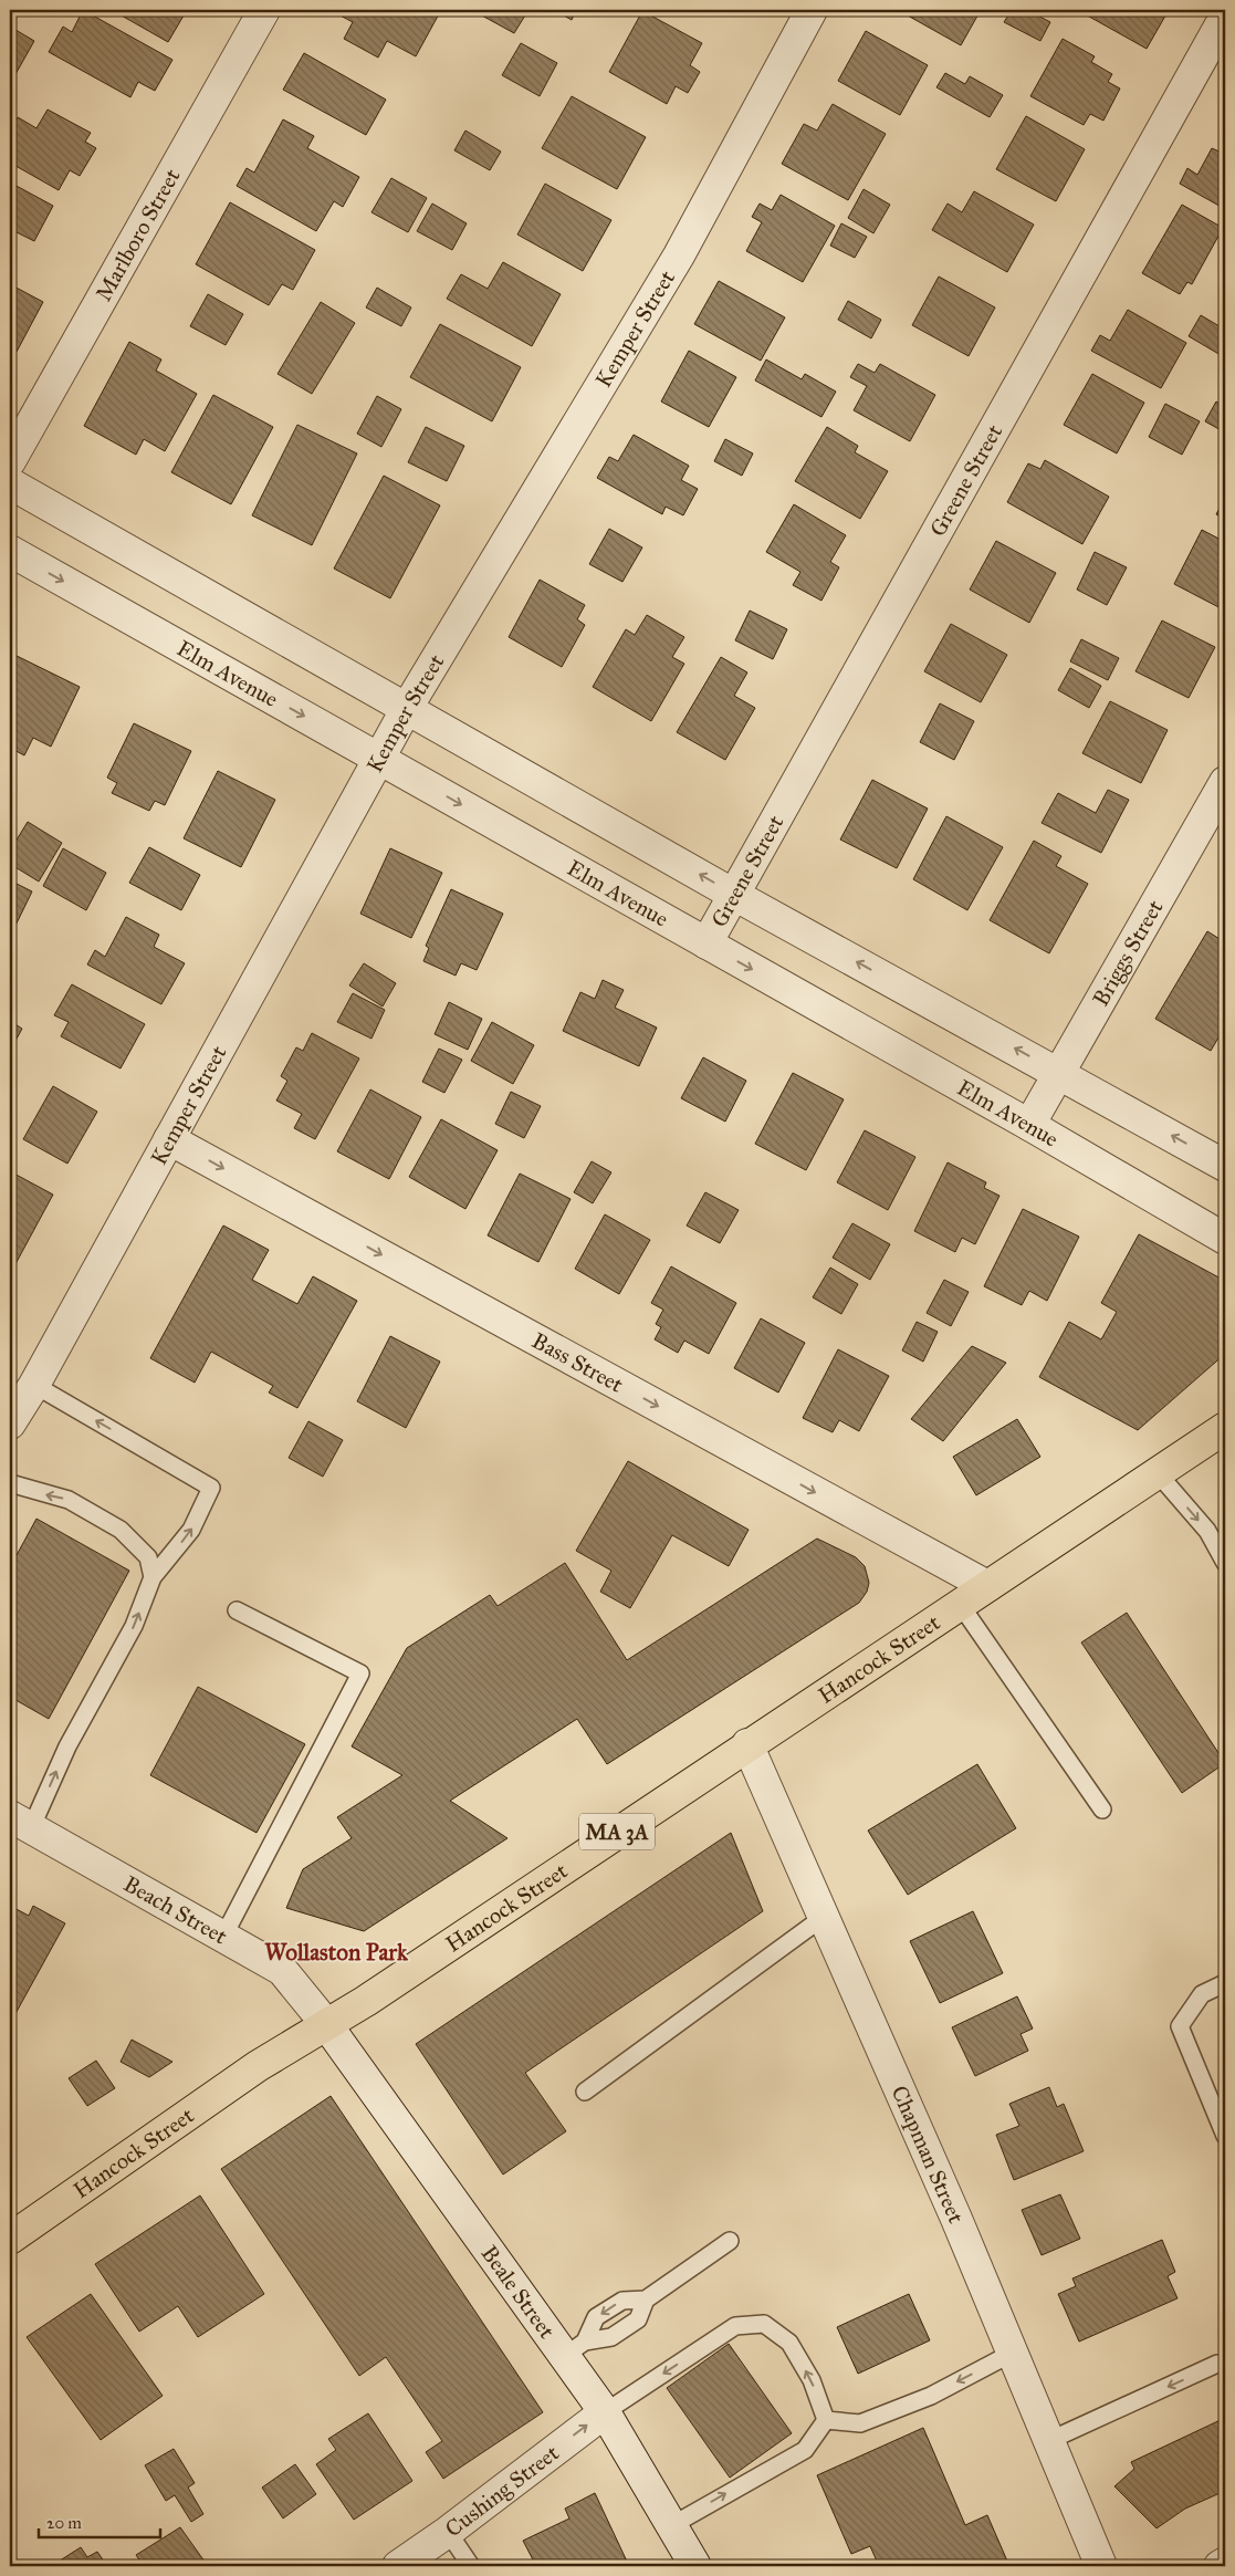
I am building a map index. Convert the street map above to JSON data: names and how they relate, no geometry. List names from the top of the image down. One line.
{"streets":{"main road":["Hancock Street","MA 3A"],"street":["Marlboro Street","Kemper Street","Greene Street","Elm Avenue","Briggs Street","Bass Street","Beach Street","Chapman Street","Beale Street","Cushing Street"]},"crossings":[["Kemper Street","Elm Avenue"],["Kemper Street","Bass Street"],["Greene Street","Elm Avenue"],["Elm Avenue","Briggs Street"],["Bass Street","Hancock Street"],["Hancock Street","Beach Street"],["Hancock Street","Chapman Street"],["Hancock Street","Beale Street"],["Beach Street","Beale Street"],["Beale Street","Cushing Street"]],"one_way":["Bass Street","Cushing Street"],"districts":["Wollaston Park"],"scale_bar":"20 m"}
